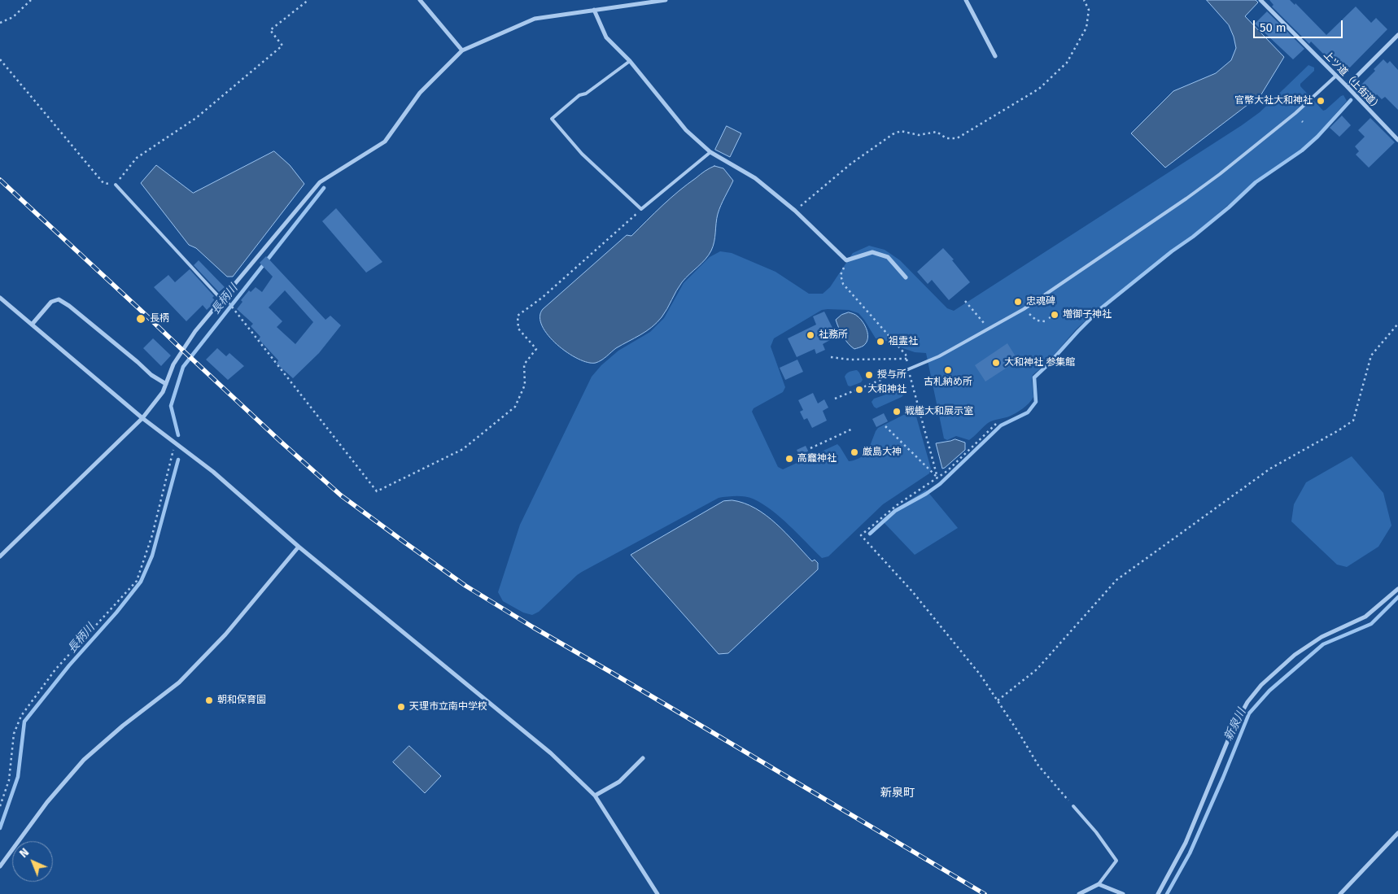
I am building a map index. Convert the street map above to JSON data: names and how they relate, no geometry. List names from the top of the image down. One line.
{"streets":{"street":["上ツ道（上街道）"]},"districts":["新泉町"],"water":["長柄川","新泉川"],"places":["官幣大社大和神社","忠魂碑","増御子神社","長柄","社務所","祖霊社","大和神社 参集館","古札納め所","授与所","大和神社","戦艦大和展示室","厳島大神","高龗神社","朝和保育園","天理市立南中学校"],"scale_bar":"50 m","north":"top left"}
